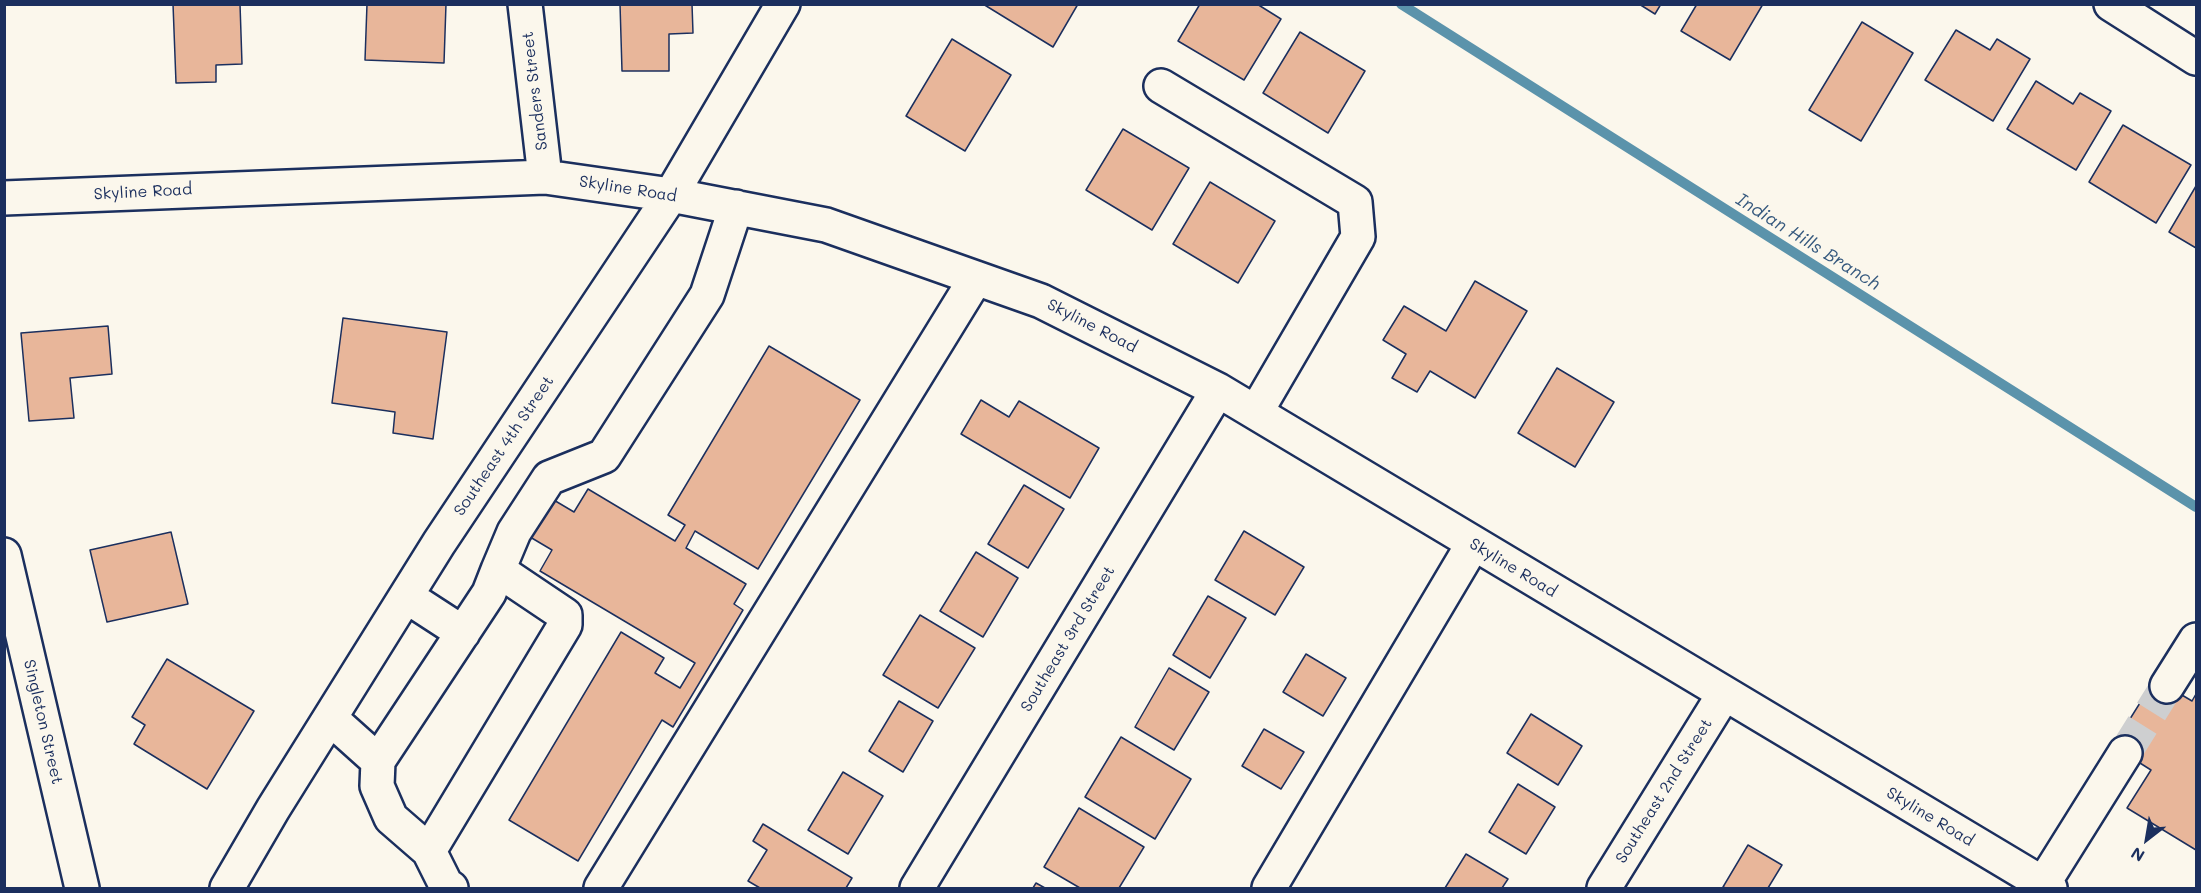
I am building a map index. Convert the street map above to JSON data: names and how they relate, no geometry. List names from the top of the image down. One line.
{"streets":{"street":["Sanders Street","Skyline Road","Southeast 4th Street","Southeast 3rd Street","Singleton Street","Southeast 2nd Street"]},"crossings":[["Sanders Street","Skyline Road"],["Skyline Road","Southeast 4th Street"],["Skyline Road","Southeast 3rd Street"],["Skyline Road","Southeast 2nd Street"]],"water":["Indian Hills Branch"],"north":"bottom left"}
